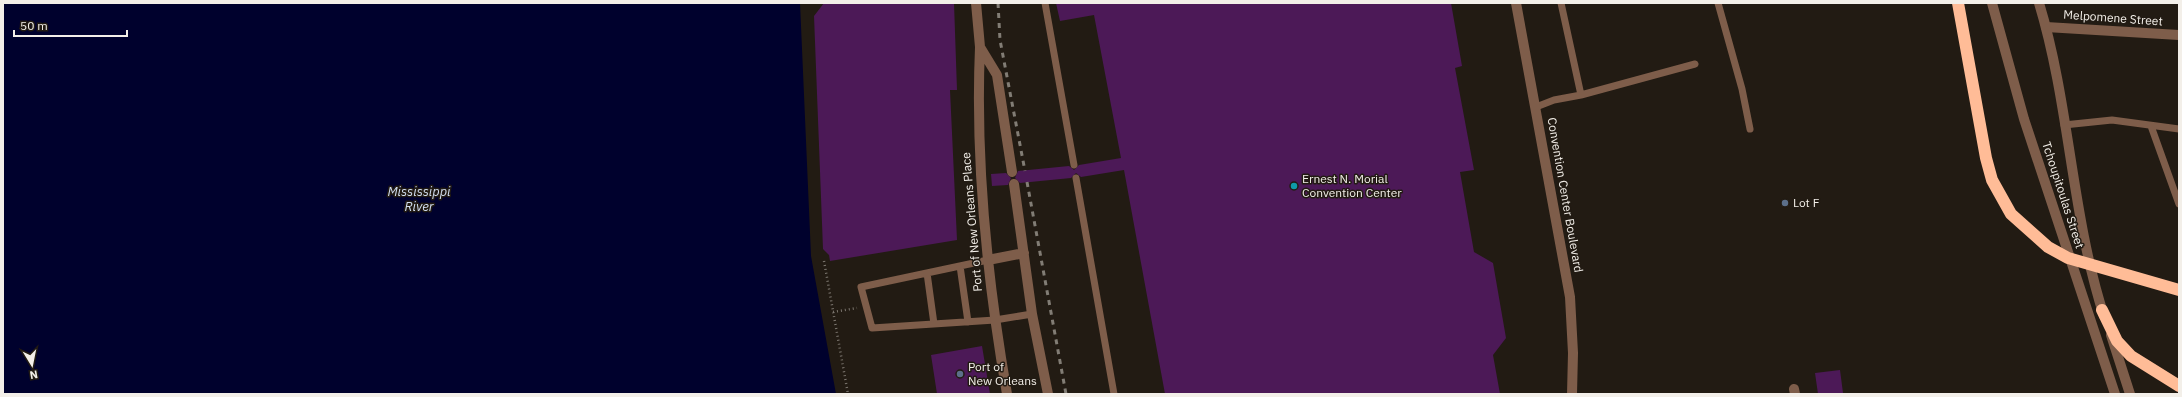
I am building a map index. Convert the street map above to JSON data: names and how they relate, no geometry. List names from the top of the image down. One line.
{"streets":{"street":["Melpomene Street","Convention Center Boulevard","Tchoupitoulas Street","Port of New Orleans Place"]},"crossings":[["Melpomene Street","Tchoupitoulas Street"]],"water":["Mississippi River"],"places":["Ernest N. Morial Convention Center","Lot F","Port of New Orleans"],"scale_bar":"50 m","north":"bottom"}
